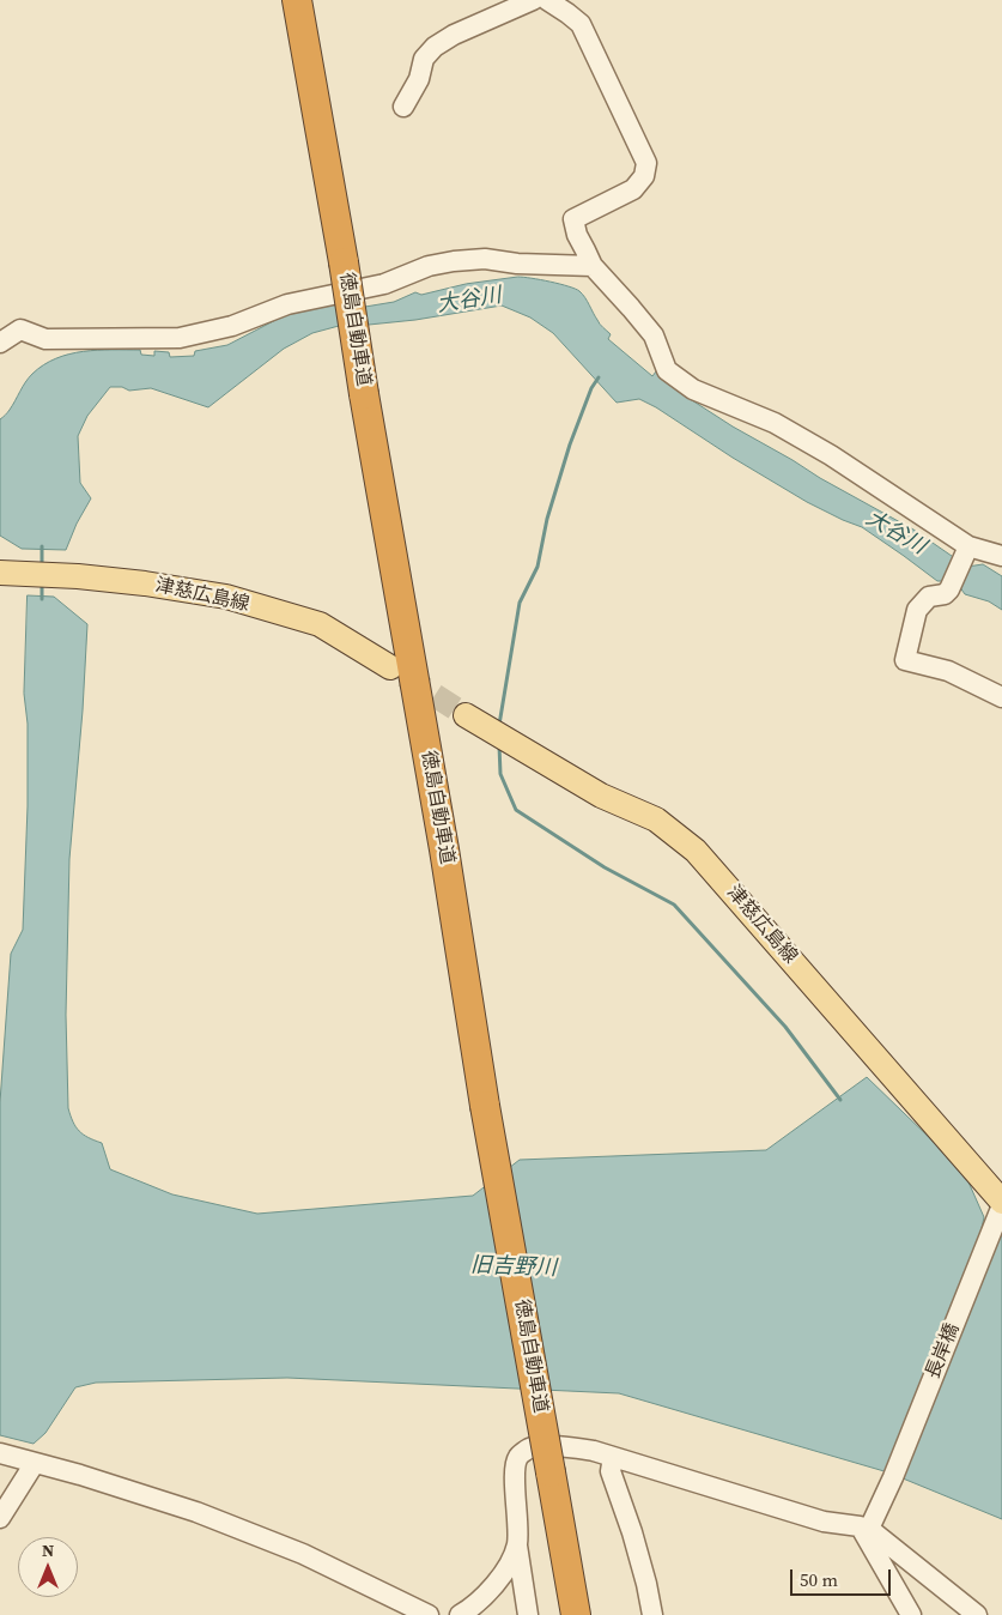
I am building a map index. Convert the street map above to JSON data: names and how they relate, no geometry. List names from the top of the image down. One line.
{"streets":{"highway":["徳島自動車道"],"main road":["津慈広島線"],"street":["長岸橋"]},"crossings":[["津慈広島線","長岸橋"]],"water":["大谷川","旧吉野川"],"scale_bar":"50 m","north":"top"}
